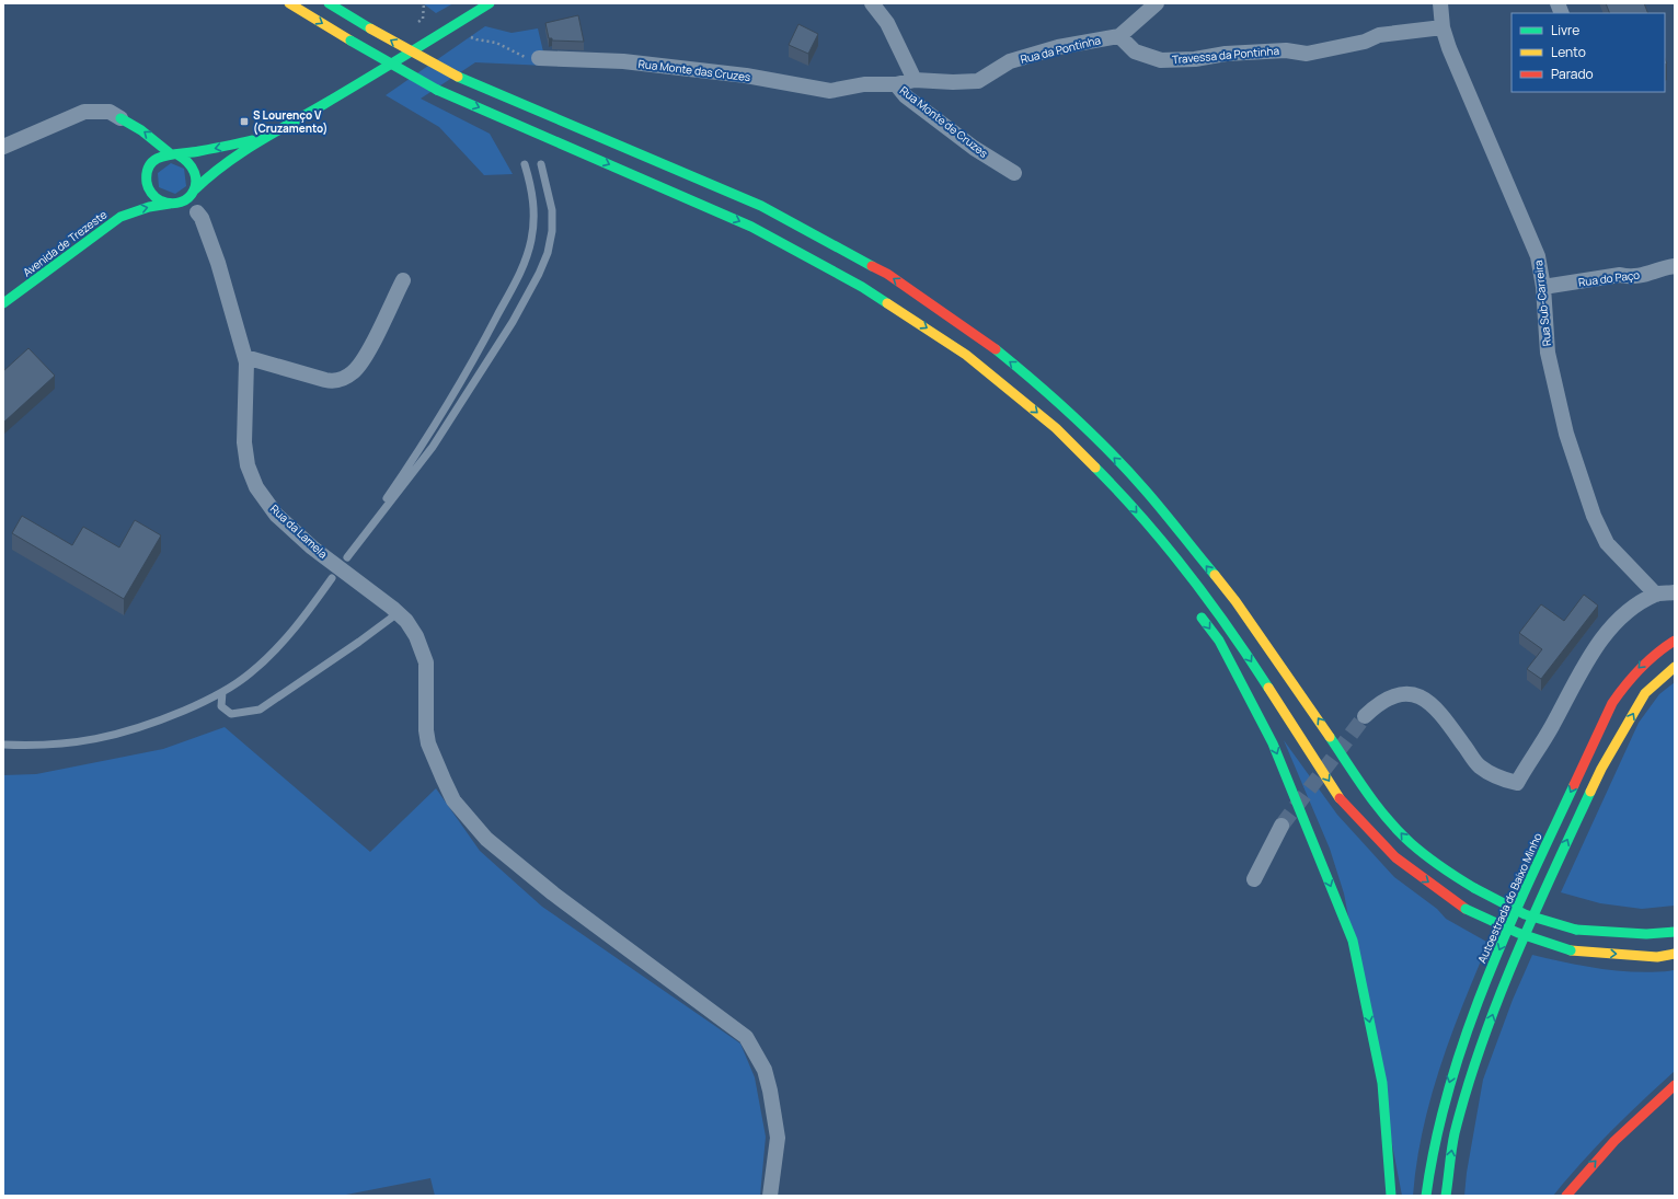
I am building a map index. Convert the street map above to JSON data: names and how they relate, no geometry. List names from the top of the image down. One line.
{"streets":{"main road":["Avenida de Trezeste","Autoestrada do Baixo Minho"],"street":["Rua da Pontinha","Travessa da Pontinha","Rua Monte das Cruzes","Rua Monte de Cruzes","Rua do Paço","Rua Sub-Carreira","Rua da Lamela"]},"crossings":[["Rua da Pontinha","Travessa da Pontinha"],["Rua da Pontinha","Rua Monte das Cruzes"],["Travessa da Pontinha","Rua Sub-Carreira"],["Rua Monte das Cruzes","Rua Monte de Cruzes"],["Rua do Paço","Rua Sub-Carreira"]],"places":{"transit":["S Lourenço V (Cruzamento)"]},"legend":["Livre","Lento","Parado"]}
